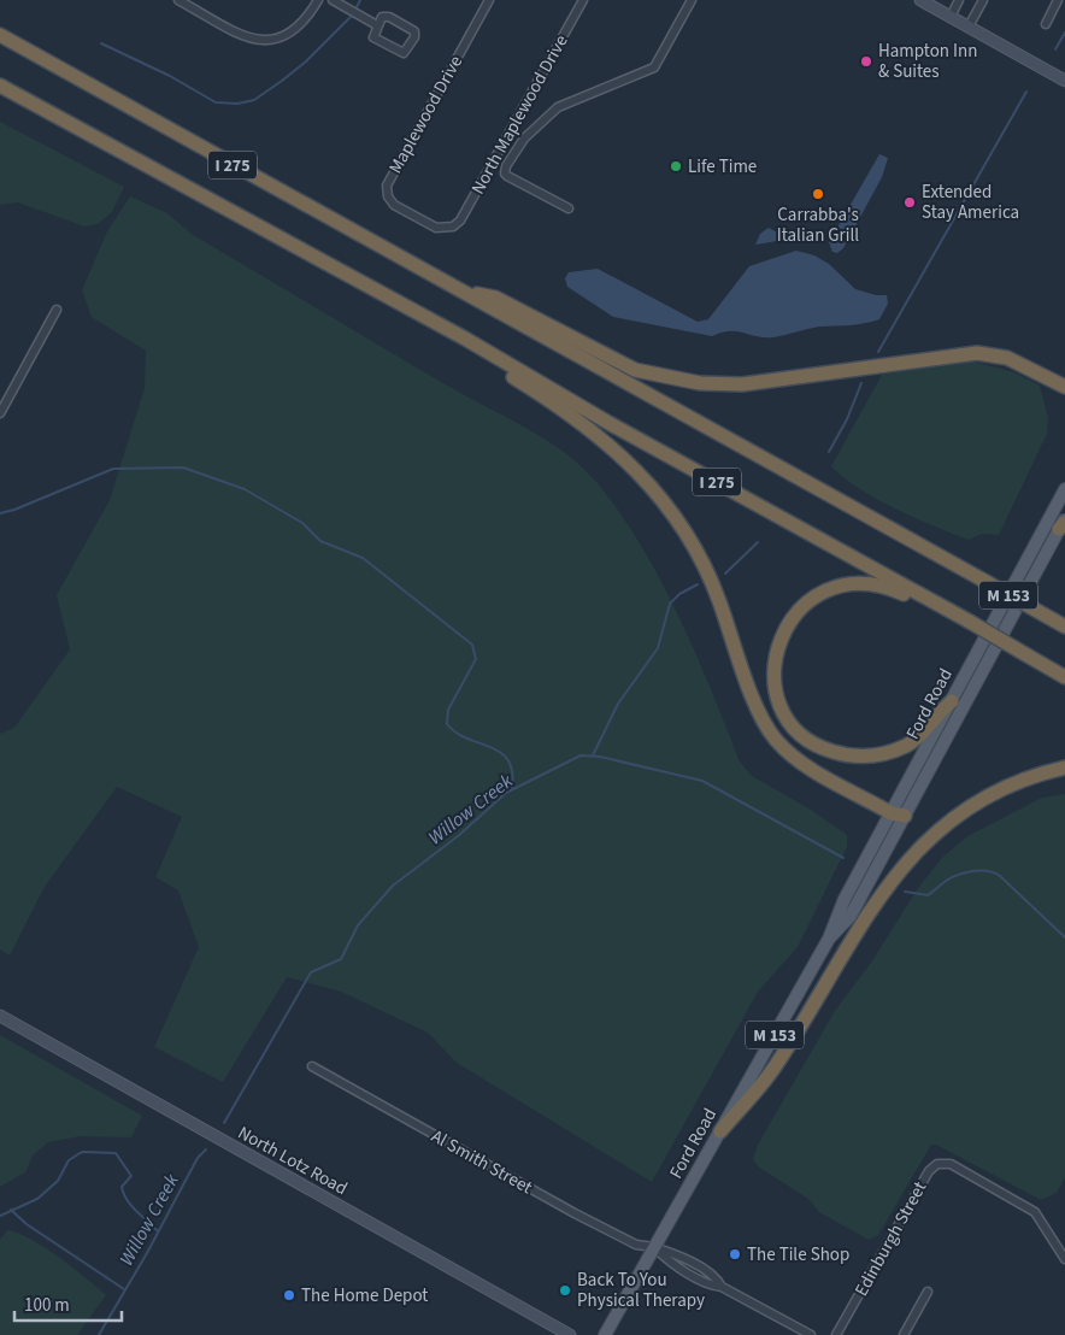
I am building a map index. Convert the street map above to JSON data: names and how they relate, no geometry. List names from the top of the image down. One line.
{"streets":{"highway":["I 275"],"main road":["M 153","Ford Road"],"street":["Maplewood Drive","North Maplewood Drive","North Lotz Road","Al Smith Street","Edinburgh Street"]},"crossings":[["Maplewood Drive","North Maplewood Drive"],["Ford Road","Al Smith Street"]],"water":["Willow Creek"],"places":["Hampton Inn & Suites","Life Time","Carrabba's Italian Grill","Extended Stay America","The Tile Shop","Back To You Physical Therapy","The Home Depot"],"scale_bar":"100 m"}
